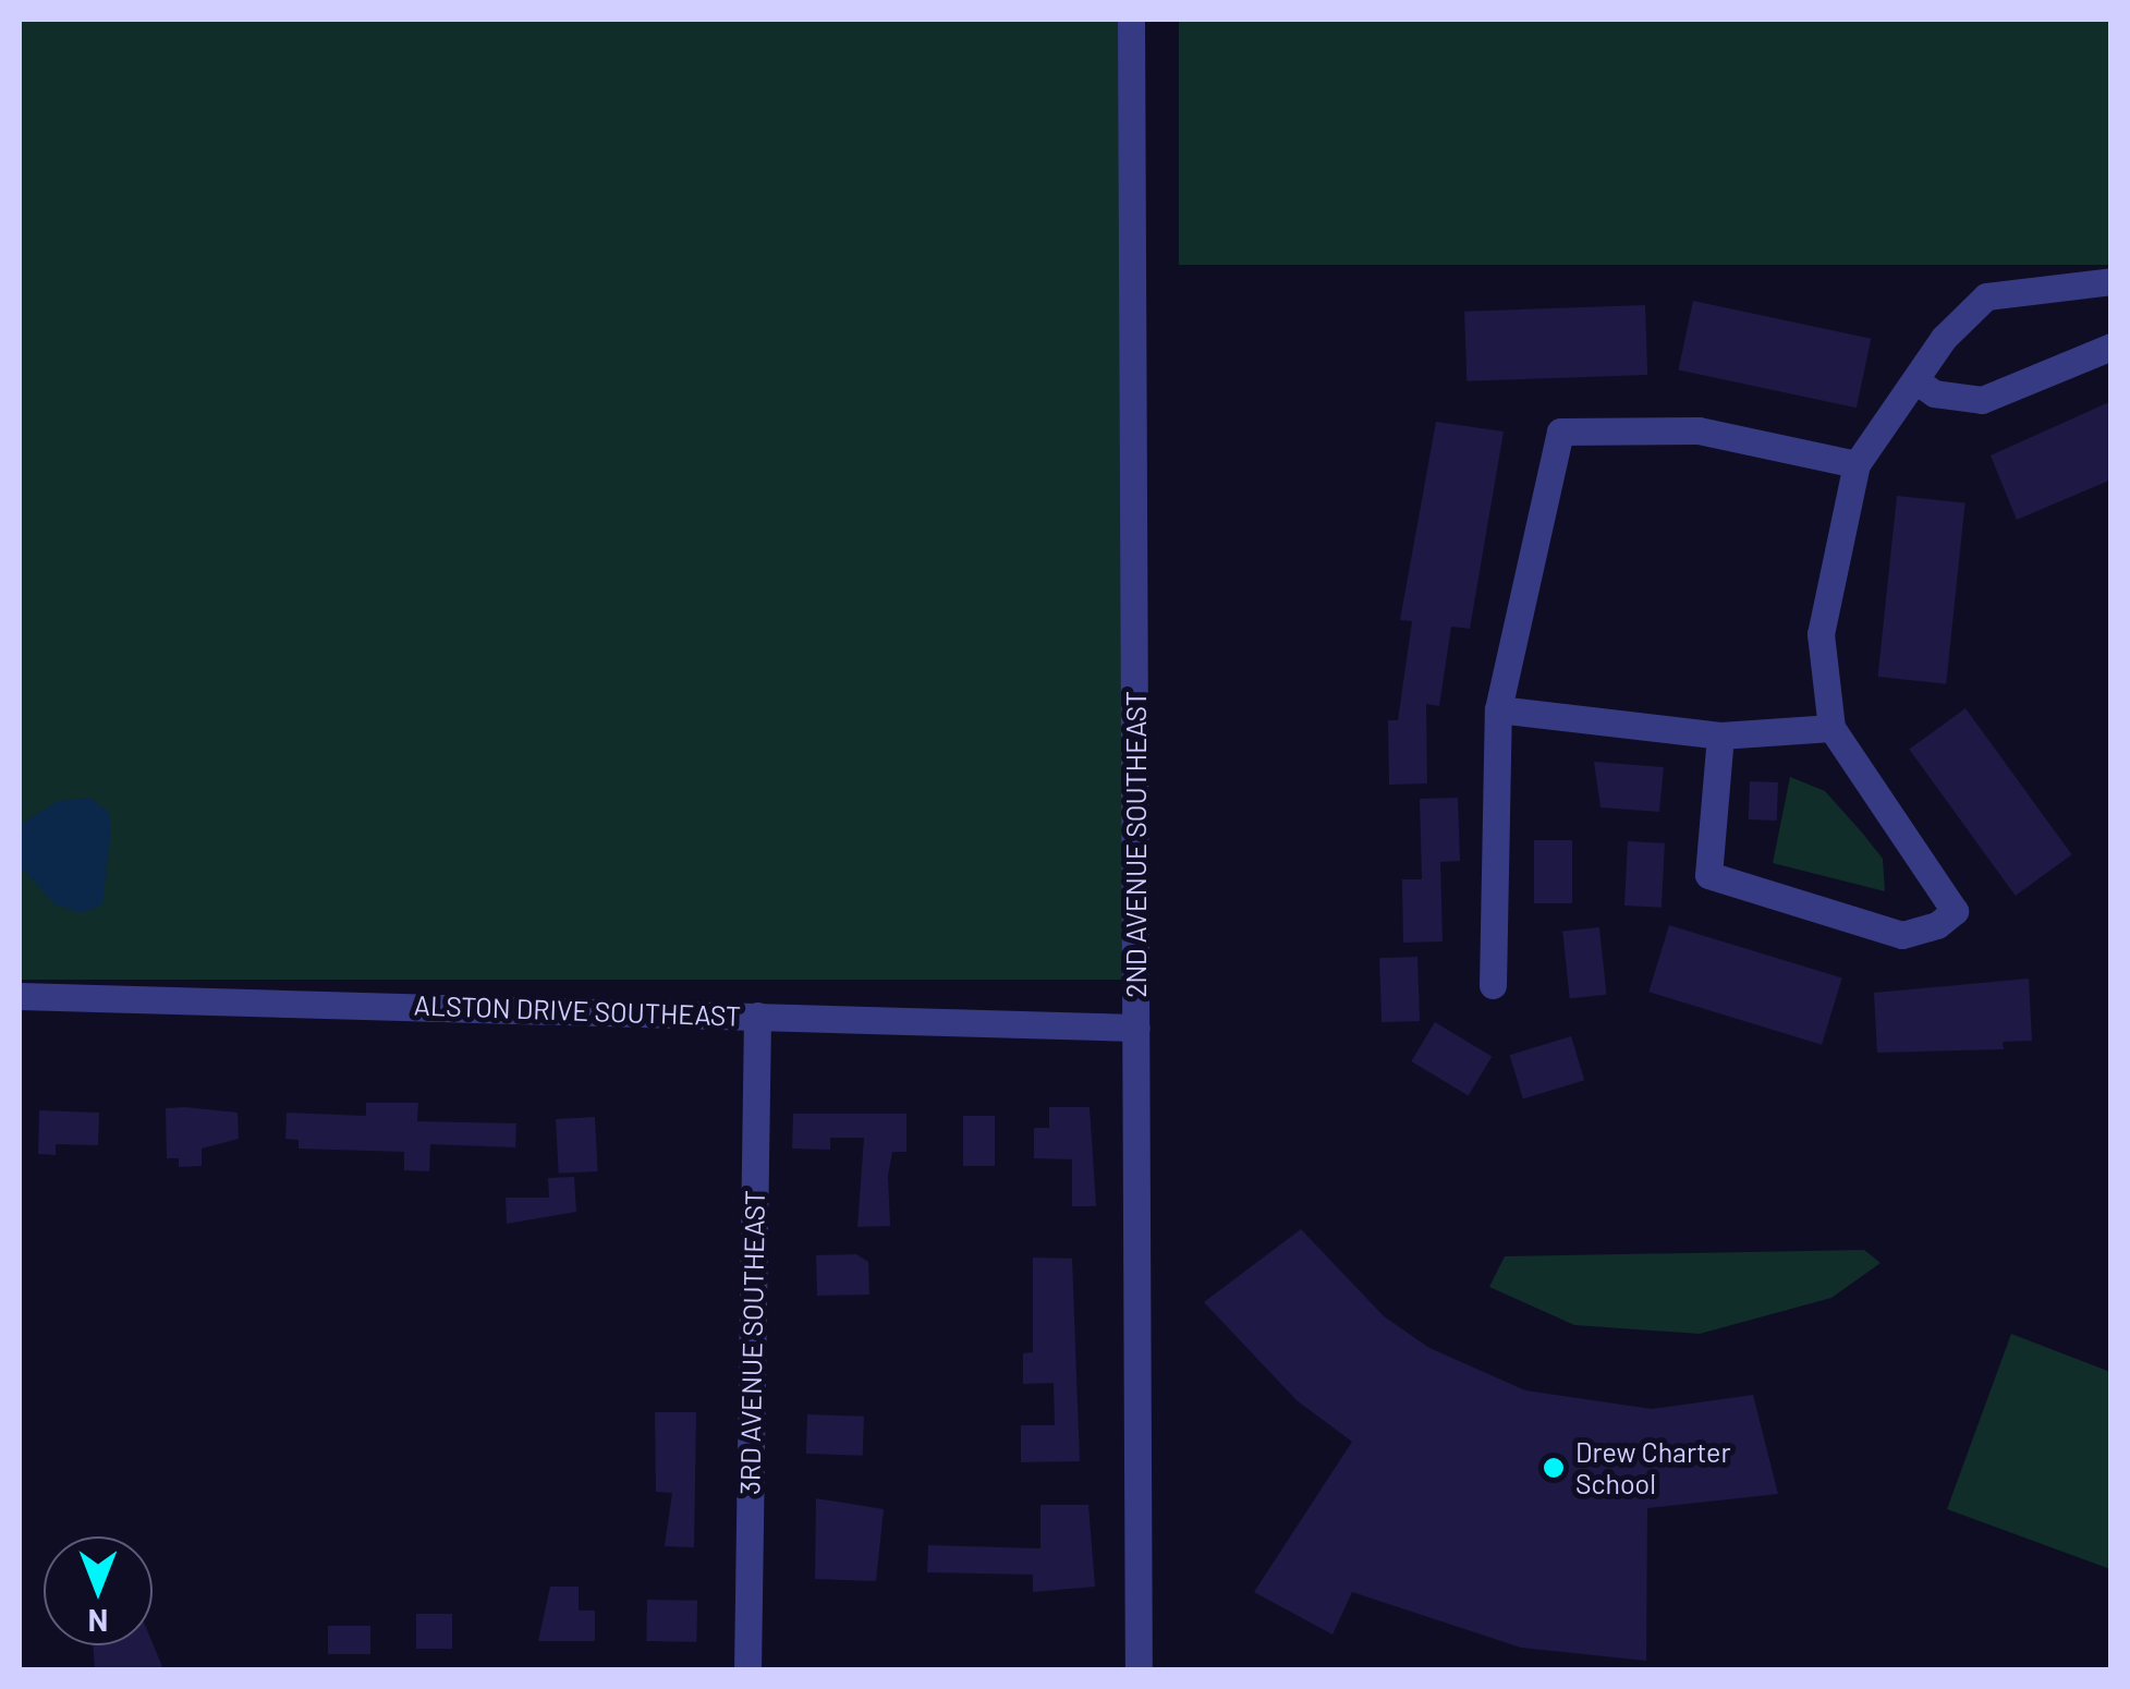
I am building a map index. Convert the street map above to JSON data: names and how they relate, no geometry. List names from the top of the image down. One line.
{"streets":{"street":["2ND AVENUE SOUTHEAST","ALSTON DRIVE SOUTHEAST","3RD AVENUE SOUTHEAST"]},"crossings":[["2ND AVENUE SOUTHEAST","ALSTON DRIVE SOUTHEAST"],["ALSTON DRIVE SOUTHEAST","3RD AVENUE SOUTHEAST"]],"places":["Drew Charter School"],"north":"bottom"}
